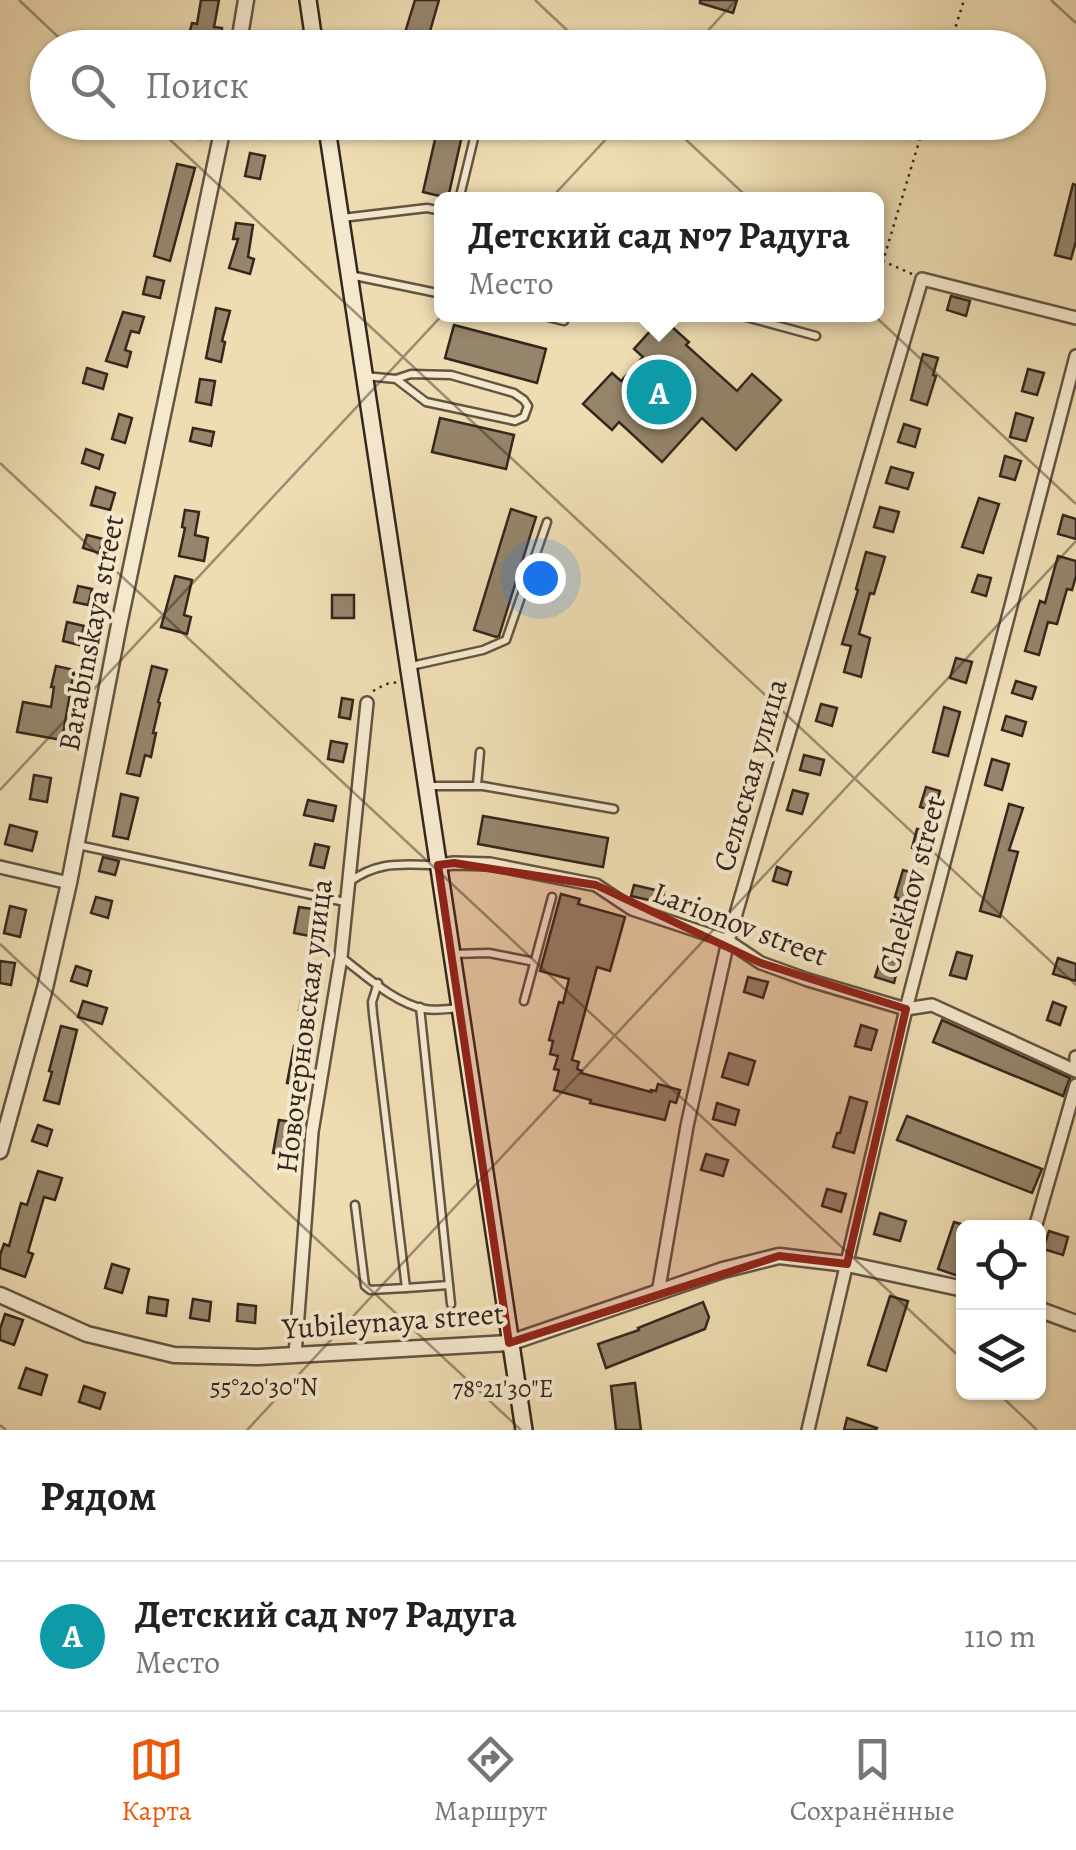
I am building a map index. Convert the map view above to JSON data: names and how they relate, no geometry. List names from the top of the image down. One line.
{"streets":{"street":["Barabinskaya street","Сельская улица","Chekhov street","Larionov street","Новочерновская улица","Yubileynaya street"]},"crossings":[["Сельская улица","Larionov street"],["Сельская улица","Yubileynaya street"],["Chekhov street","Larionov street"],["Chekhov street","Yubileynaya street"],["Новочерновская улица","Yubileynaya street"]],"page":{"search":"Поиск","popup":["Детский сад №7 Радуга","Место"],"pins":"A","heading":"Рядом","list":[{"mark":"A","name":"Детский сад №7 Радуга","note":"Место","value":"110 m"}],"nav":["Карта","Маршрут","Сохранённые"]},"coordinates":["55°20'30\"N","78°21'30\"E"]}
